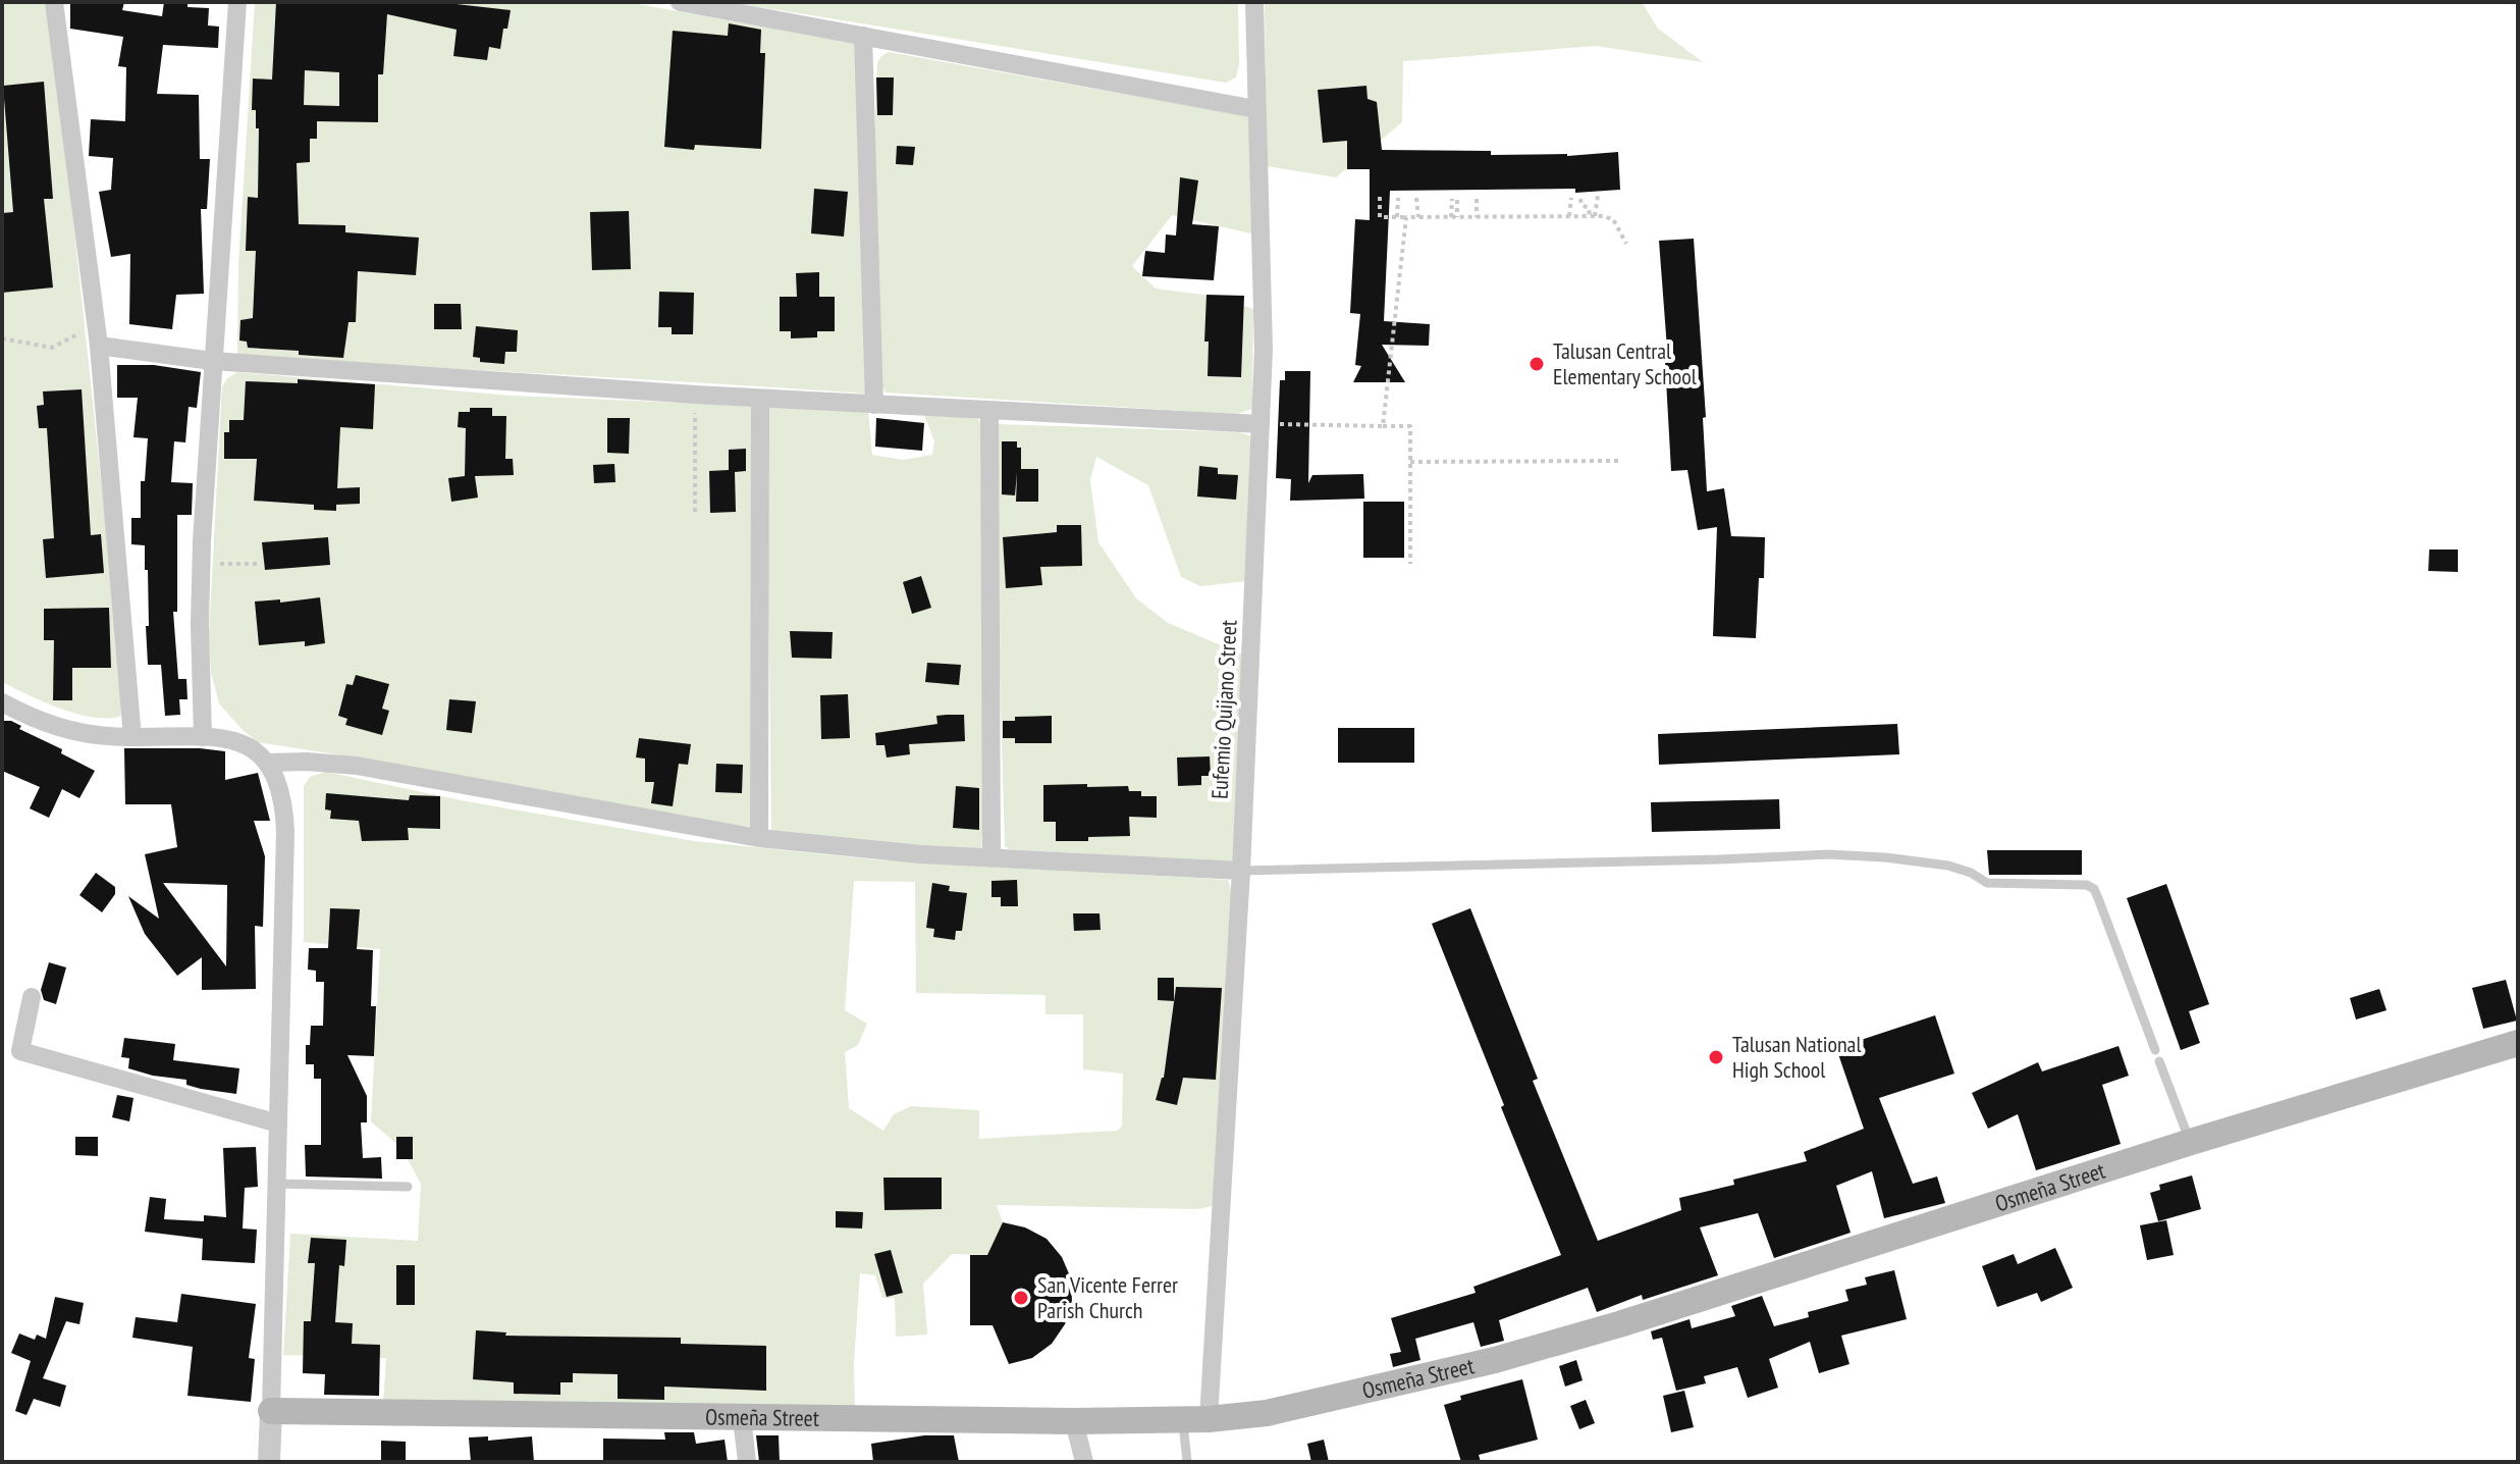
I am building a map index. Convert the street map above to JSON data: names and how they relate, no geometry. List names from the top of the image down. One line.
{"streets":{"main road":["Osmeña Street"],"street":["Eufemio Quijano Street"]},"crossings":[["Eufemio Quijano Street","Osmeña Street"]],"places":["Talusan Central Elementary School","Talusan National High School","San Vicente Ferrer Parish Church"]}
